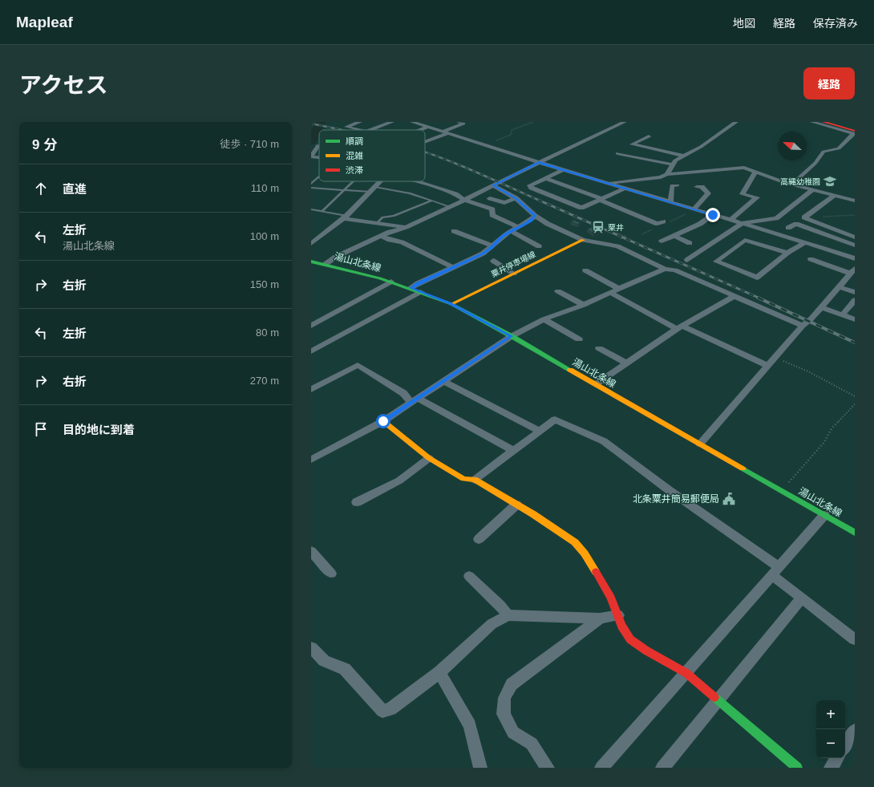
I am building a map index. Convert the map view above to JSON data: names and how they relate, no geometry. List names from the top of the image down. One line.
{"streets":{"main road":["湯山北条線","粟井停車場線"]},"crossings":[["湯山北条線","粟井停車場線"]],"places":{"school or university":["高縄幼稚園"],"station":["粟井"],"public building":["北条粟井簡易郵便局"]},"legend":["順調","混雑","渋滞"],"north":"top left","page":{"header":"Mapleaf","nav":["地図","経路","保存済み"],"title":"アクセス","buttons":"経路","heading":["9 分","徒歩 · 710 m"],"list":[["直進","110 m"],["左折","湯山北条線","100 m"],["右折","150 m"],["左折","80 m"],["右折","270 m"],"目的地に到着"],"map_buttons":["+","−"]}}
